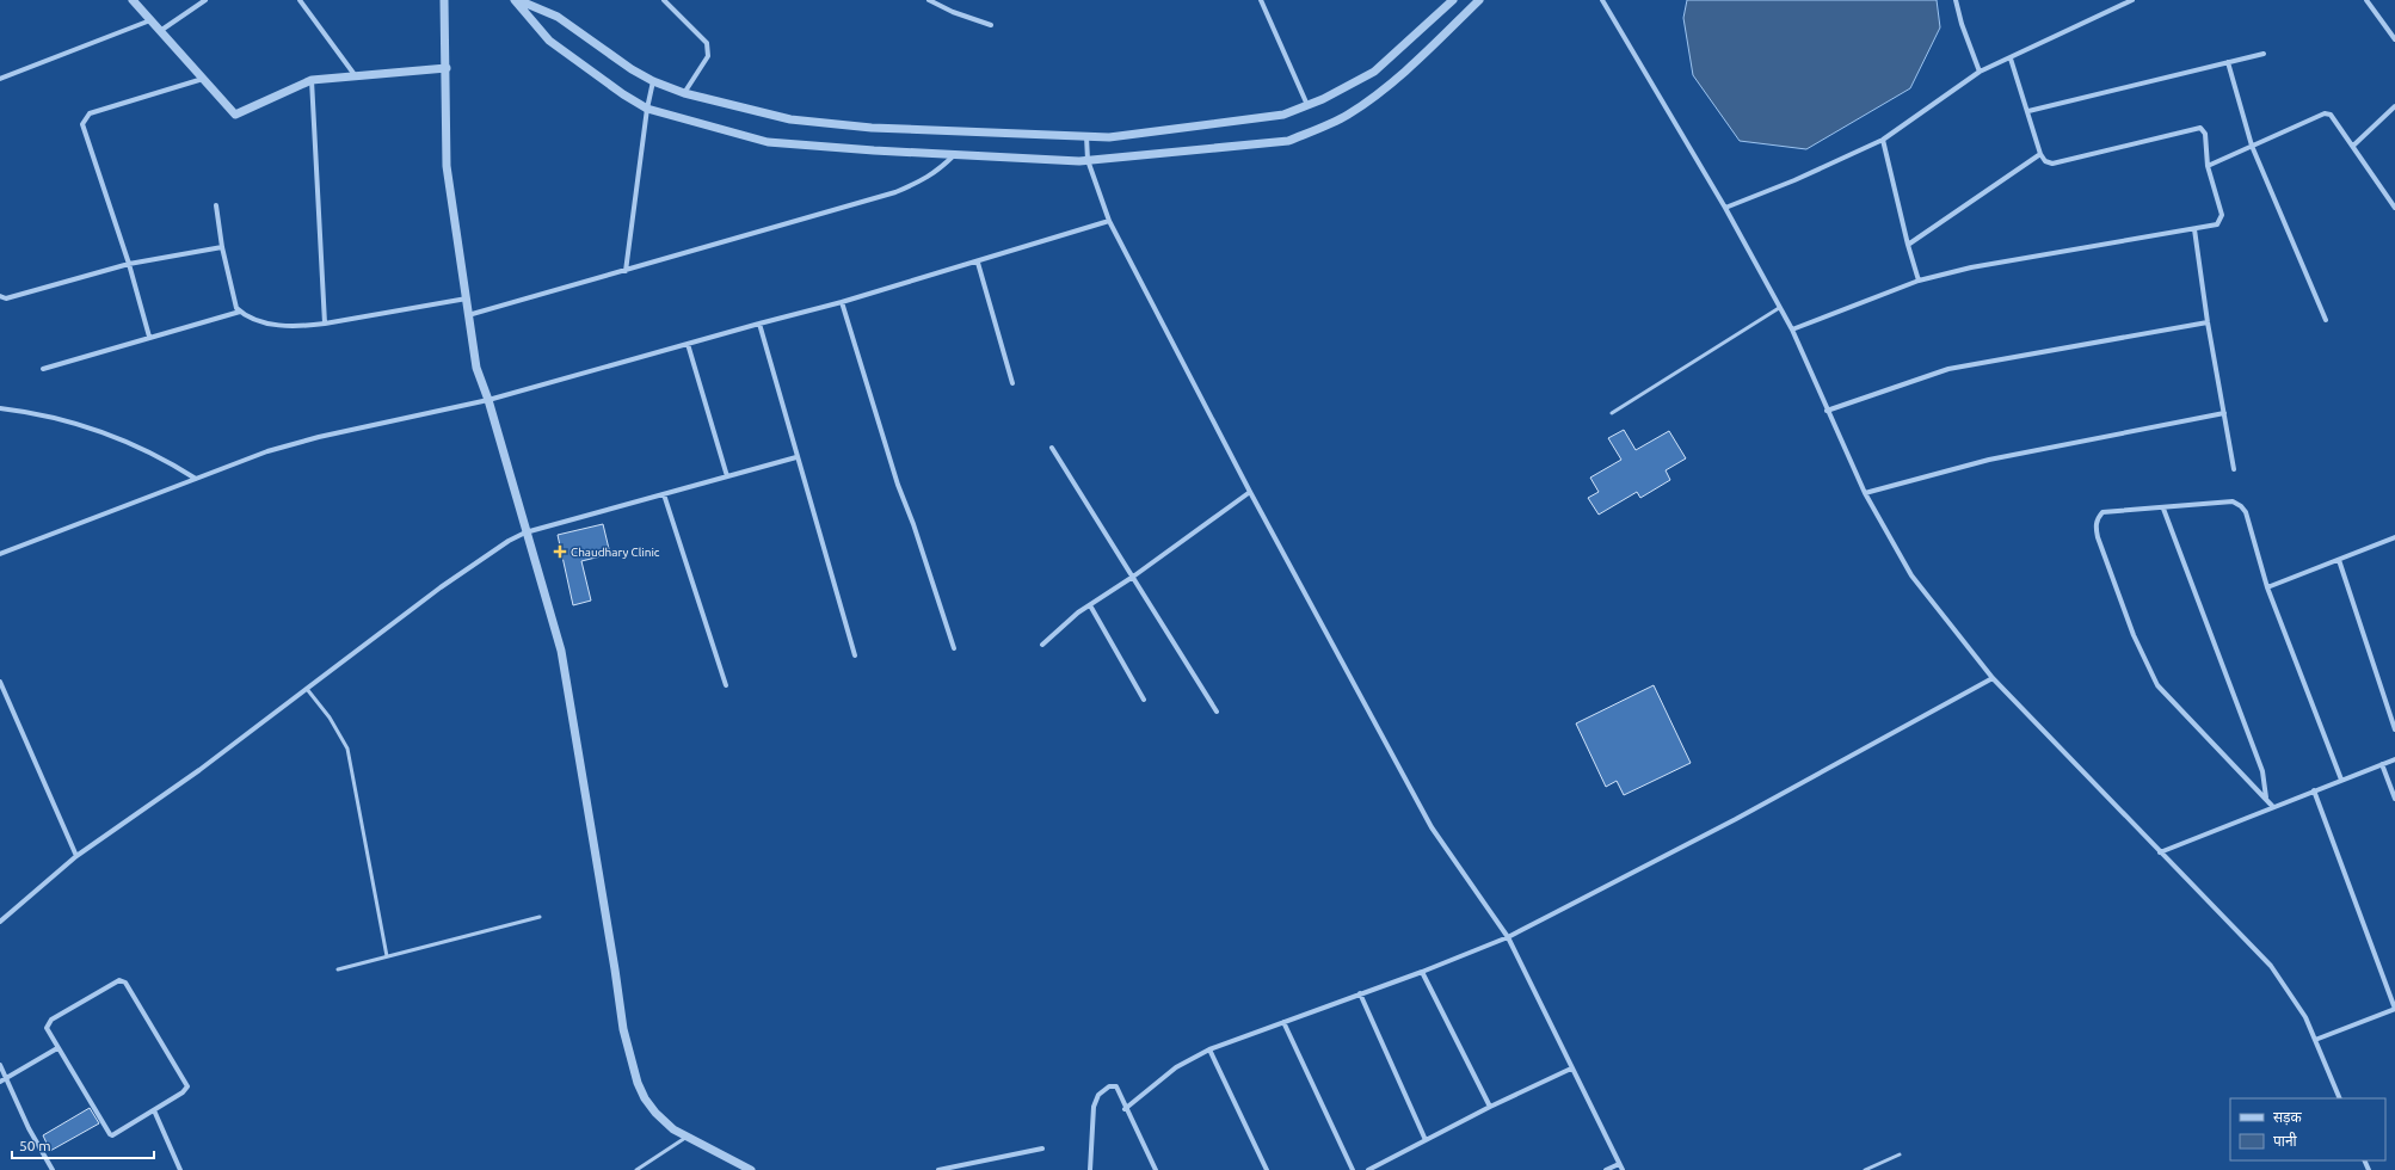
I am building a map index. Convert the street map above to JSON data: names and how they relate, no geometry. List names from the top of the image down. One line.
{"places":{"health":["Chaudhary Clinic"]},"legend":["सड़क","पानी"],"scale_bar":"50 m"}
